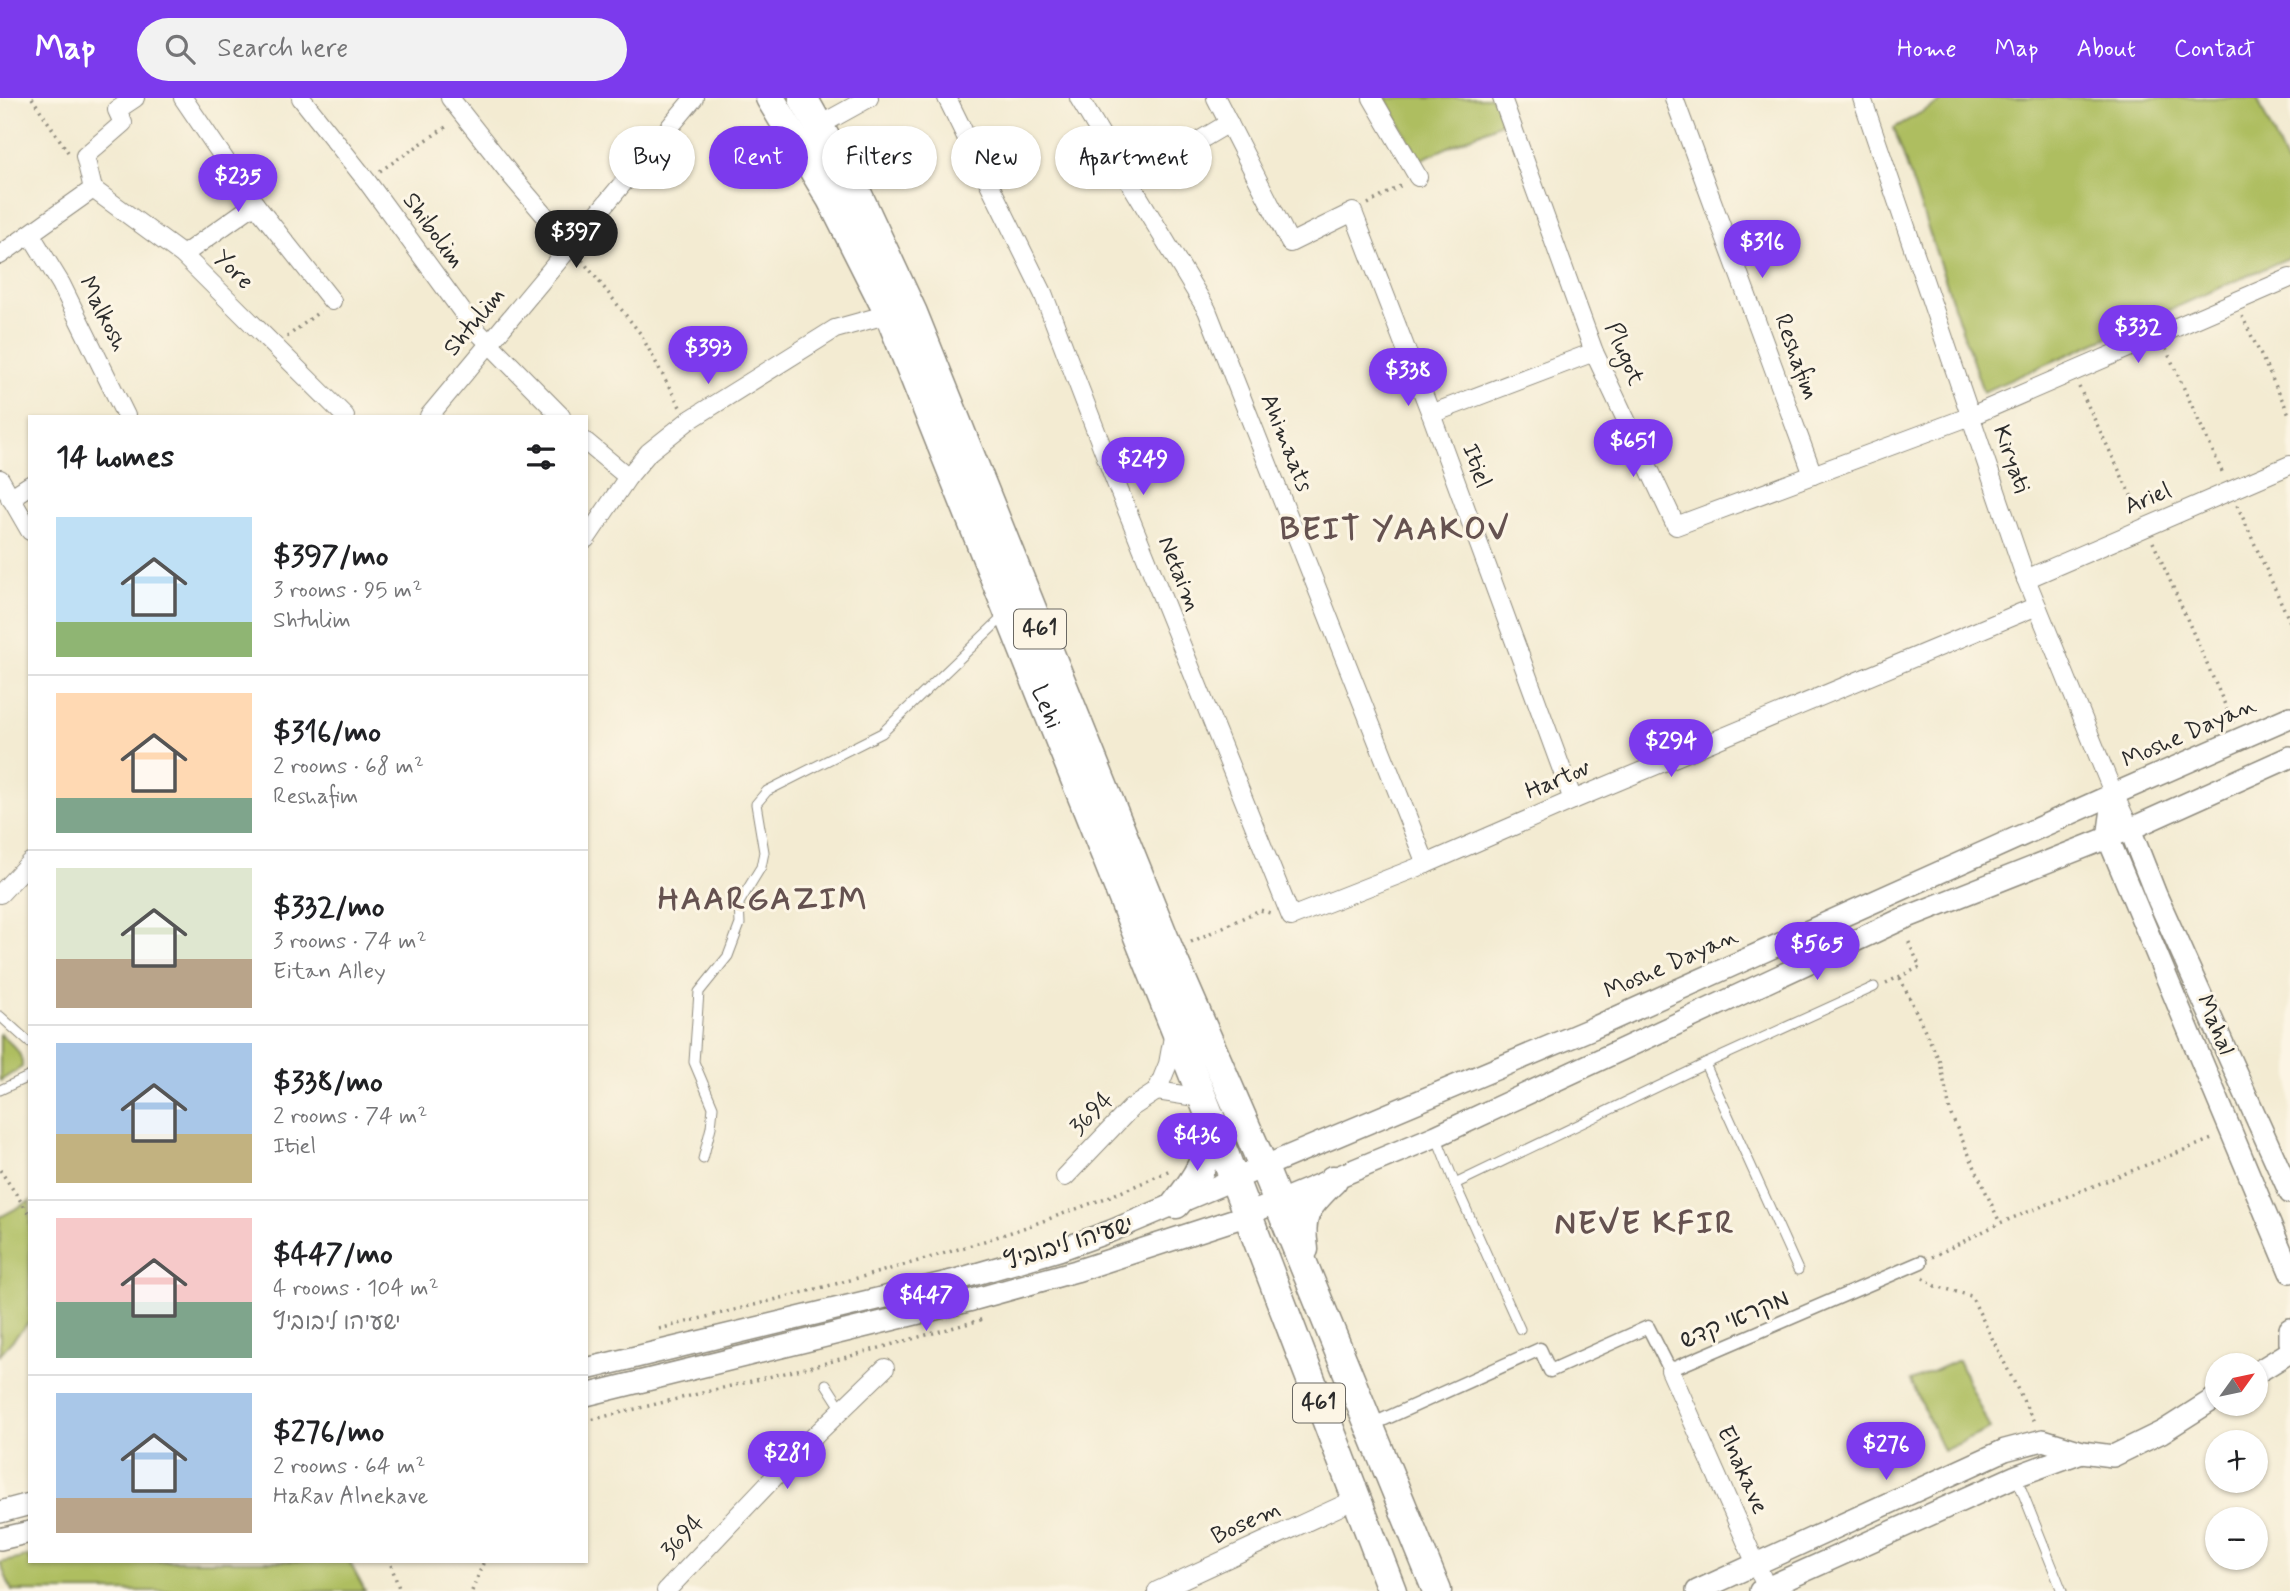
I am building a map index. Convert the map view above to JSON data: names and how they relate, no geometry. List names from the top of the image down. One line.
{"streets":{"main road":["461","Lehi"],"street":["Shibolim","Yore","Malkosh","Shtulim","Plugot","Reshafim","Ahimaats","Kiryati","Itiel","Ariel","Netaim","Moshe Dayan","Hartov","Mahal","3694","ישעיהו ליבוביץ","מקראי קדש","Elnakave","Bosem"]},"crossings":[["Shibolim","Shtulim"],["Plugot","Reshafim"],["Plugot","Kiryati"],["Ahimaats","Hartov"],["Kiryati","Ariel"],["Kiryati","Moshe Dayan"],["Kiryati","Hartov"],["Kiryati","Mahal"],["Itiel","Hartov"],["Netaim","Hartov"],["461","Lehi"],["461","ישעיהו ליבוביץ"],["461","מקראי קדש"],["461","Bosem"],["Lehi","Moshe Dayan"],["Lehi","ישעיהו ליבוביץ"],["Moshe Dayan","ישעיהו ליבוביץ"],["מקראי קדש","Elnakave"]],"districts":["BEIT YAAKOV","HAARGAZIM","NEVE KFIR"],"north":"top right","page":{"header":"Map","search":"Search here","nav":["Home","Map","About","Contact"],"chip":["Buy","Rent","Filters","New","Apartment"],"price":["$235","$397","$316","$332","$393","$338","$651","$249","$294","$565","$436","$447","$276","$281"],"heading":"14 homes","list":[{"name":"$397/mo","note":"3 rooms · 95 m² · Shtulim"},{"name":"$316/mo","note":"2 rooms · 68 m² · Reshafim"},{"name":"$332/mo","note":"3 rooms · 74 m² · Eitan Alley"},{"name":"$338/mo","note":"2 rooms · 74 m² · Itiel"},{"name":"$447/mo","note":"4 rooms · 104 m² · ישעיהו ליבוביץ"},{"name":"$276/mo","note":"2 rooms · 64 m² · HaRav Alnekave"}],"map_buttons":["+","−"]}}
